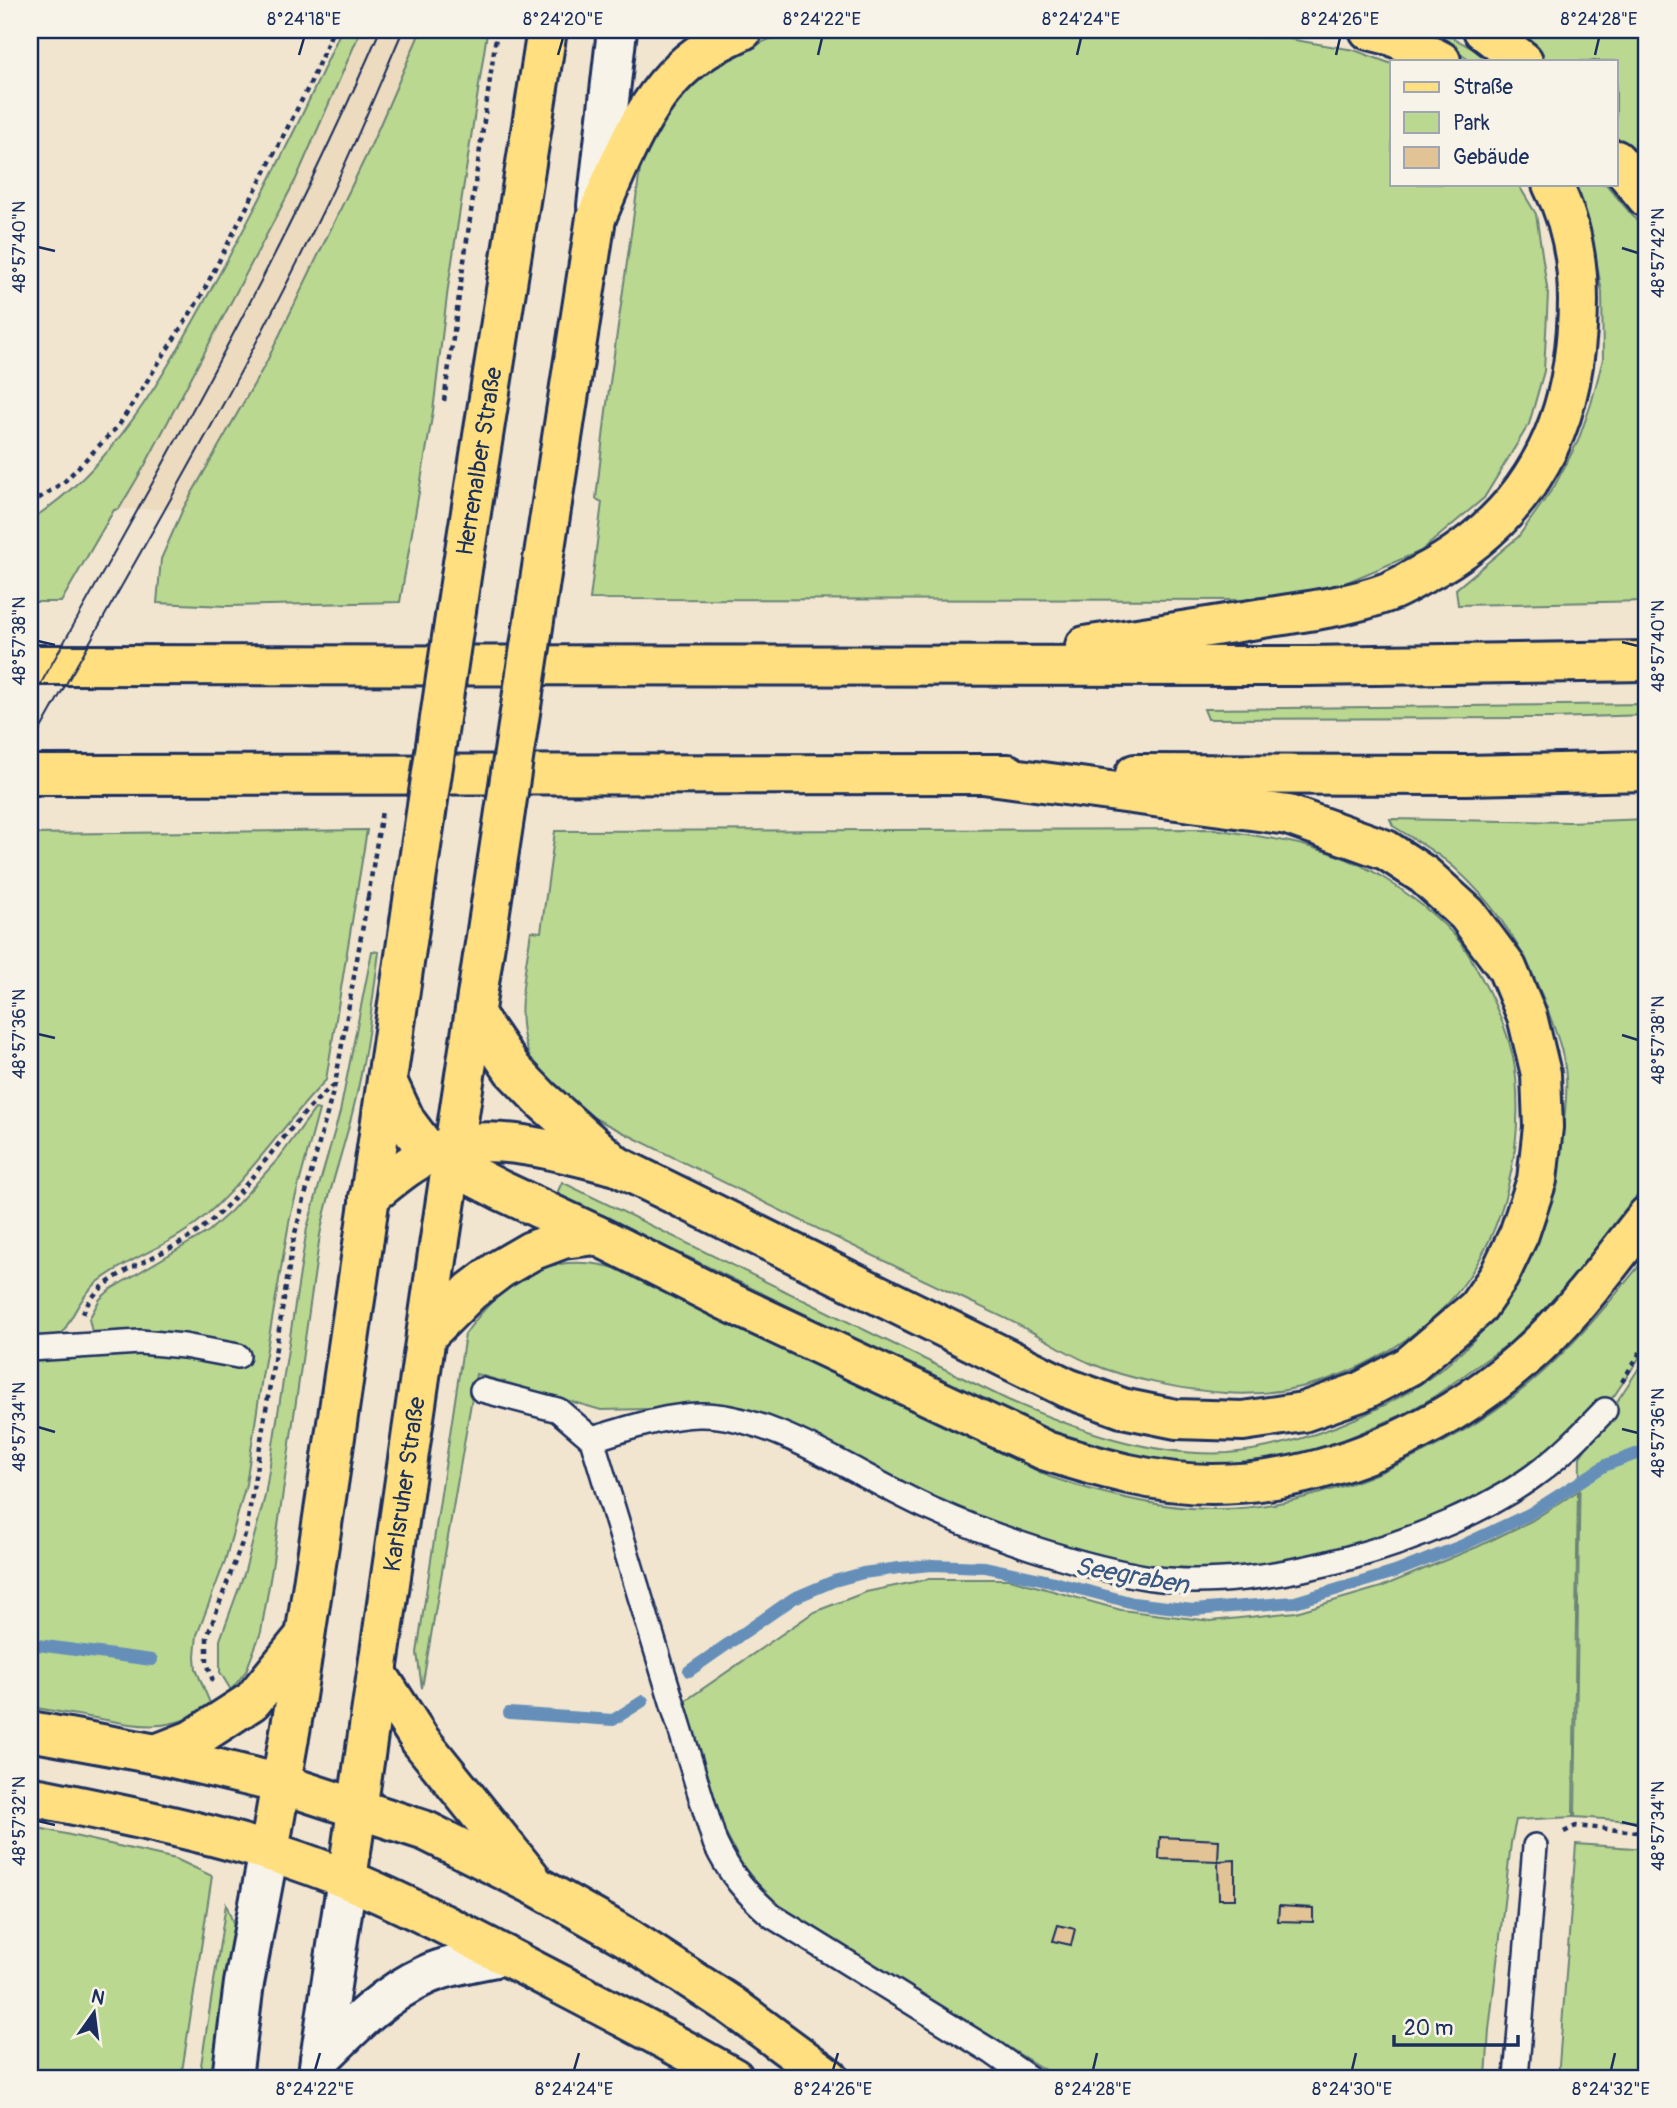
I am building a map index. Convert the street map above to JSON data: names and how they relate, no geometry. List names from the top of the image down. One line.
{"streets":{"main road":["Herrenalber Straße","Karlsruher Straße"]},"water":["Seegraben"],"legend":["Straße","Park","Gebäude"],"scale_bar":"20 m","north":"top","coordinates":["8°24'18\"E","8°24'20\"E","8°24'22\"E","8°24'24\"E","8°24'26\"E","8°24'28\"E","48°57'40\"N","48°57'42\"N","48°57'38\"N","48°57'36\"N","48°57'34\"N","48°57'32\"N","8°24'30\"E","8°24'32\"E"]}
